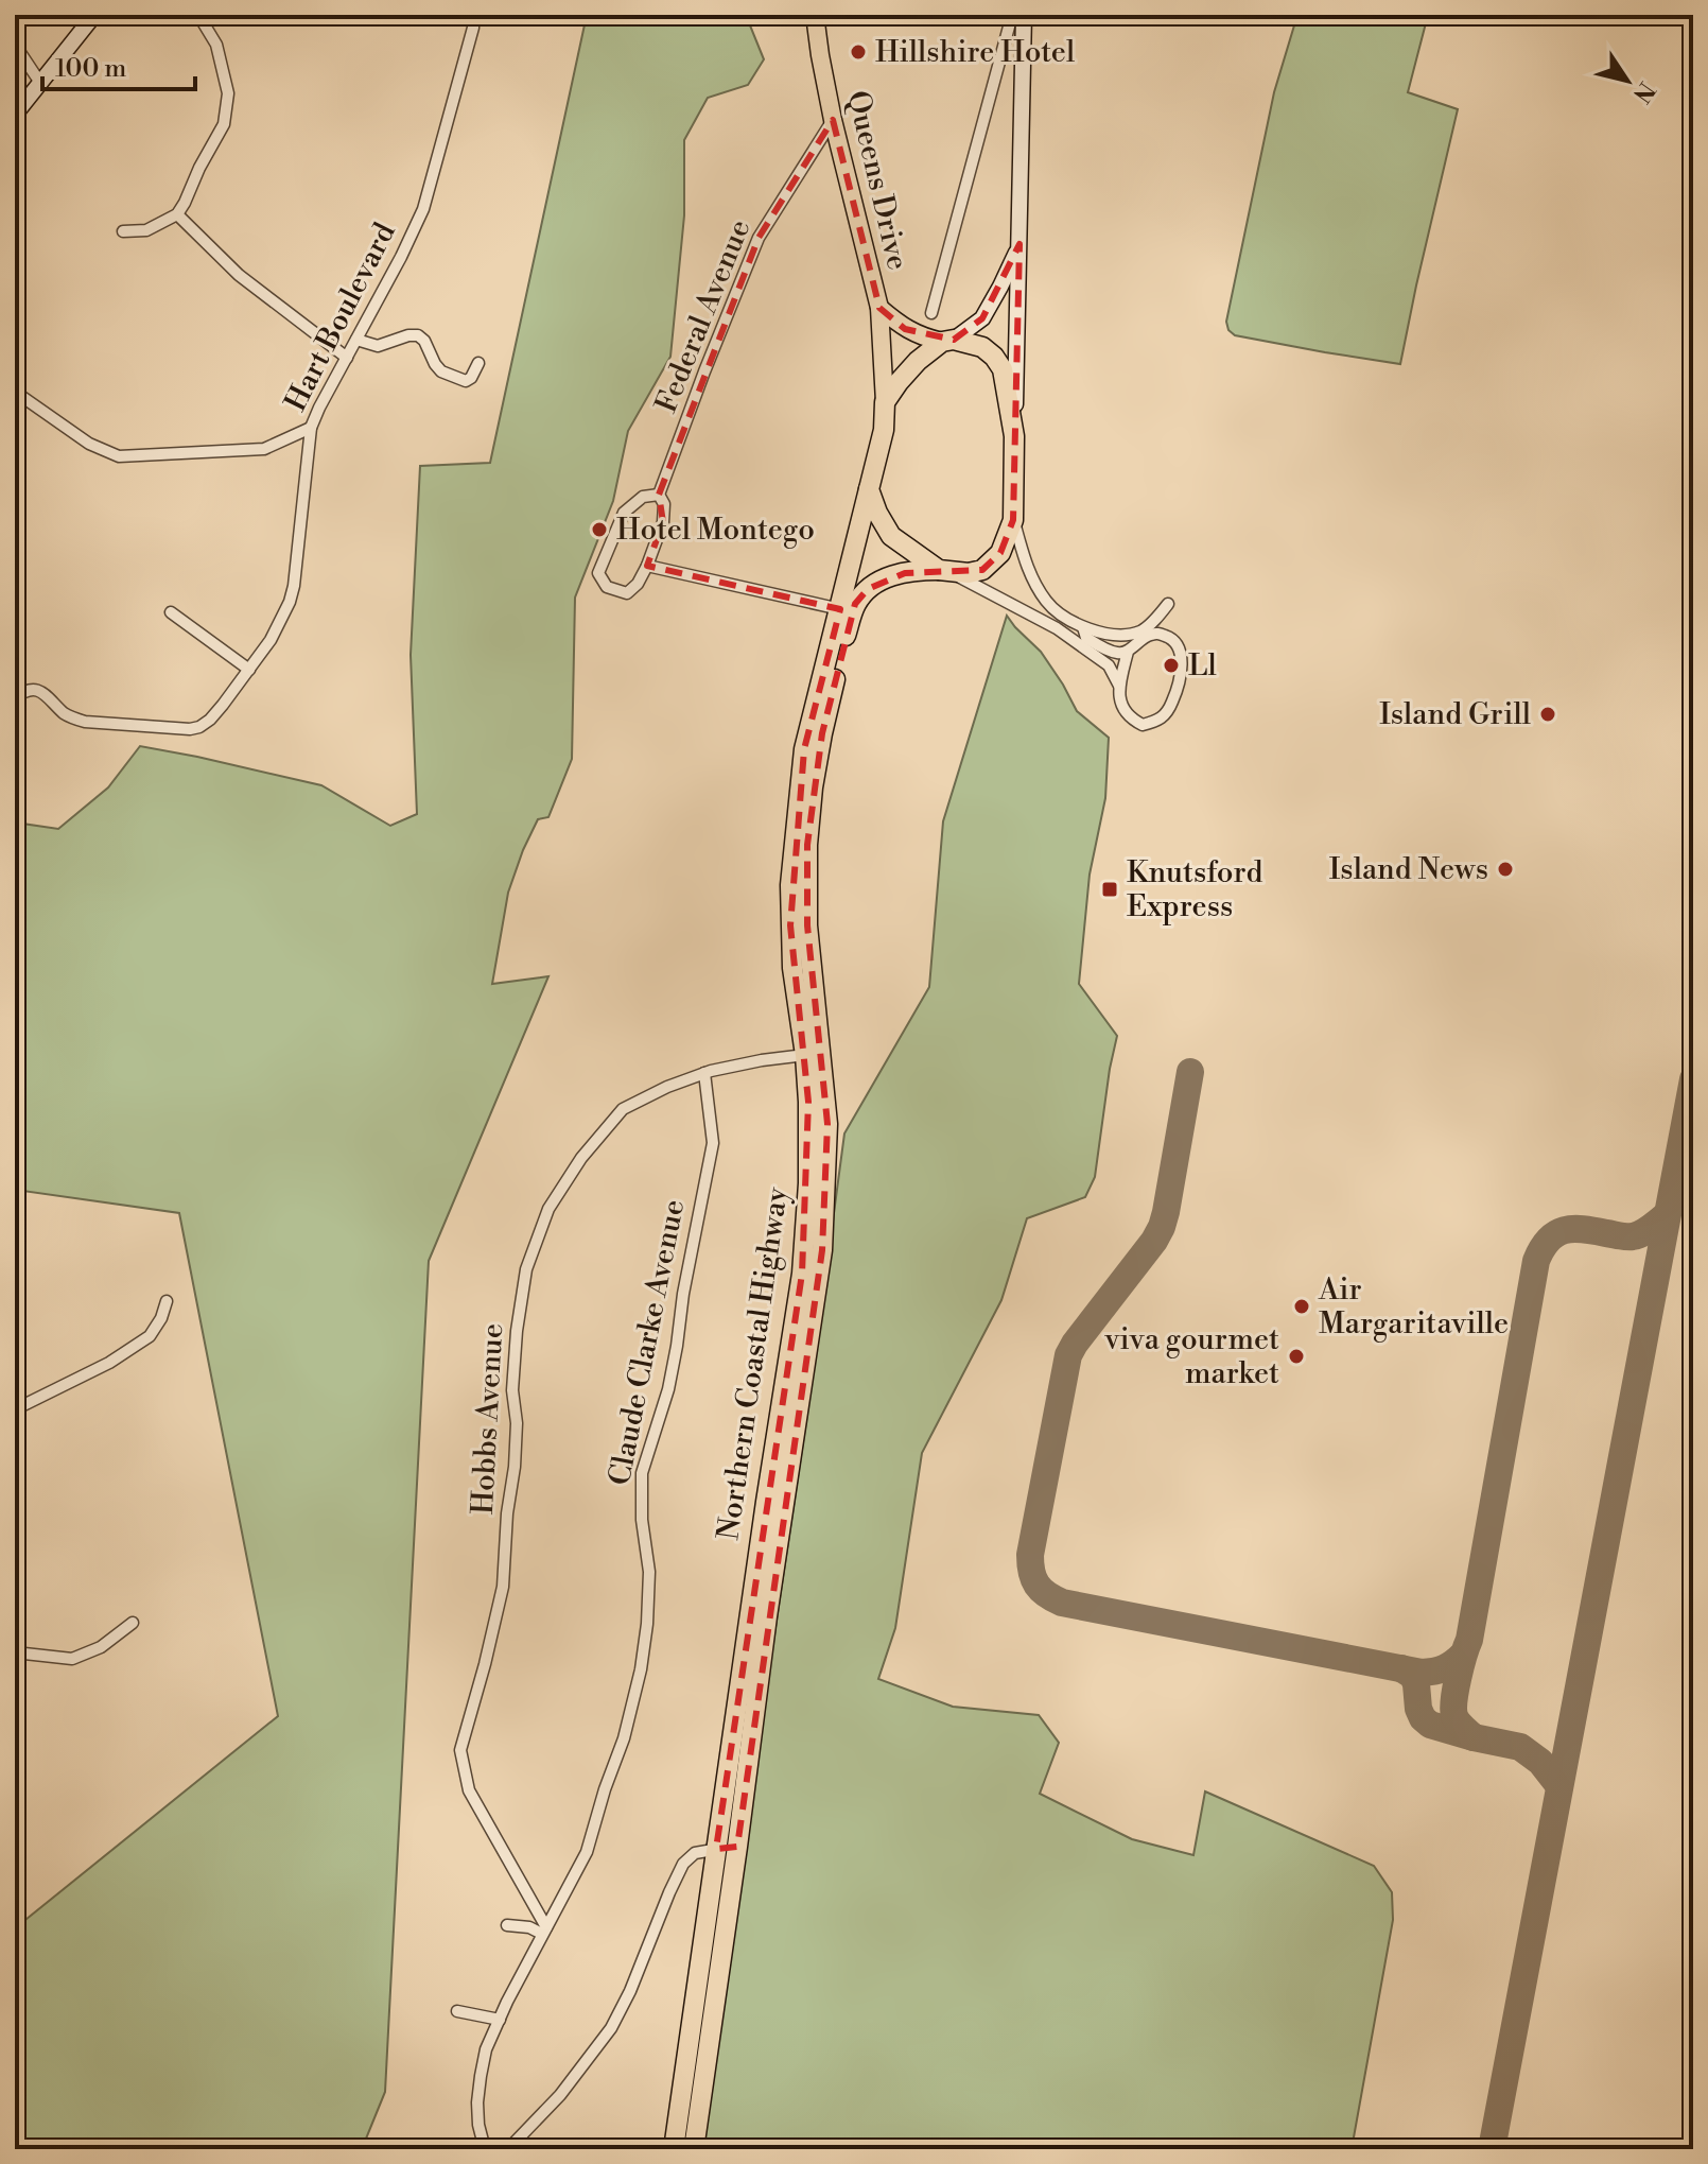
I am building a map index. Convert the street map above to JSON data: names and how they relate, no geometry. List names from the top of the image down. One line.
{"streets":{"highway":["Northern Coastal Highway"],"main road":["Queens Drive"],"street":["Federal Avenue","Hart Boulevard","Claude Clarke Avenue","Hobbs Avenue"]},"crossings":[["Queens Drive","Federal Avenue"],["Queens Drive","Northern Coastal Highway"],["Claude Clarke Avenue","Hobbs Avenue"],["Northern Coastal Highway","Hobbs Avenue"]],"places":{"other":["Hillshire Hotel","Hotel Montego","Ll","Island Grill","Island News","Air Margaritaville","viva gourmet market"],"transit":["Knutsford Express"]},"scale_bar":"100 m","north":"bottom right"}
